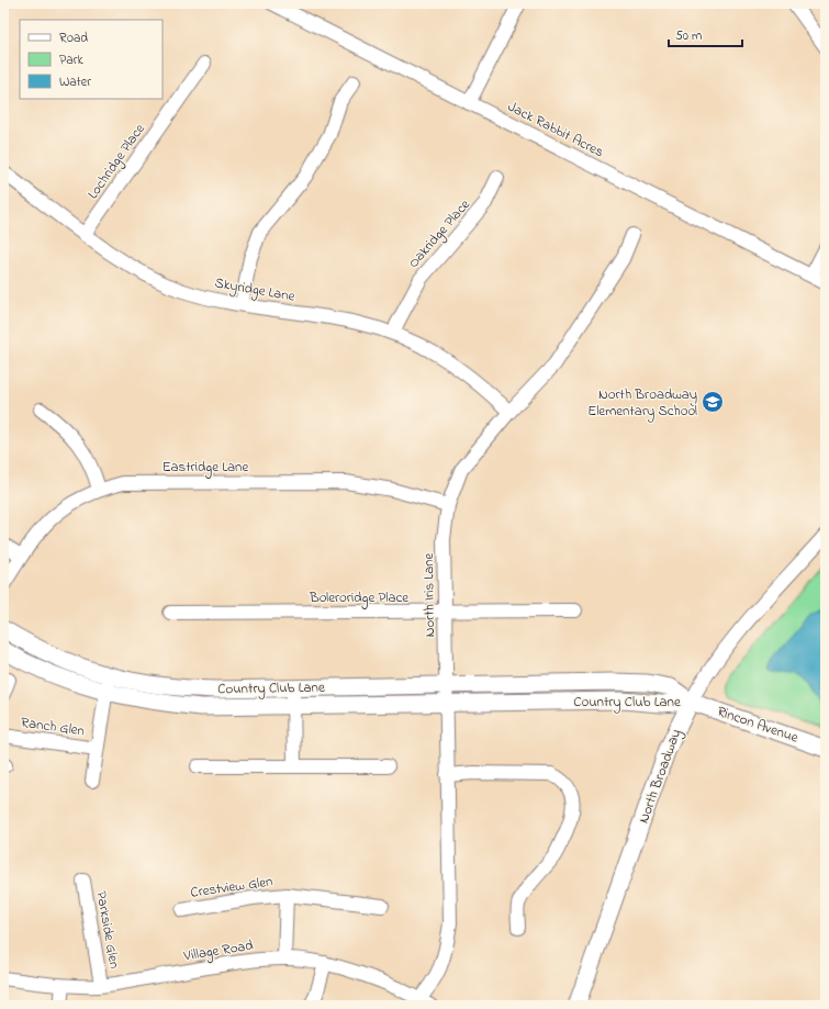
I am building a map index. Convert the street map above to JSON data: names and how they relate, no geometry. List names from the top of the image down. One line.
{"streets":{"main road":["Country Club Lane","Rincon Avenue","North Broadway"],"street":["Jack Rabbit Acres","Lochridge Place","Oakridge Place","Skyridge Lane","Eastridge Lane","North Iris Lane","Boleroridge Place","Ranch Glen","Crestview Glen","Parkside Glen","Village Road"]},"crossings":[["Lochridge Place","Skyridge Lane"],["Oakridge Place","Skyridge Lane"],["Skyridge Lane","North Iris Lane"],["Eastridge Lane","North Iris Lane"],["North Iris Lane","Boleroridge Place"],["North Iris Lane","Country Club Lane"],["North Iris Lane","Village Road"],["Country Club Lane","Rincon Avenue"],["Country Club Lane","Ranch Glen"],["Country Club Lane","North Broadway"],["Rincon Avenue","North Broadway"],["Crestview Glen","Village Road"],["Parkside Glen","Village Road"]],"places":{"school or university":["North Broadway Elementary School"]},"legend":["Road","Park","Water"],"scale_bar":"50 m"}
